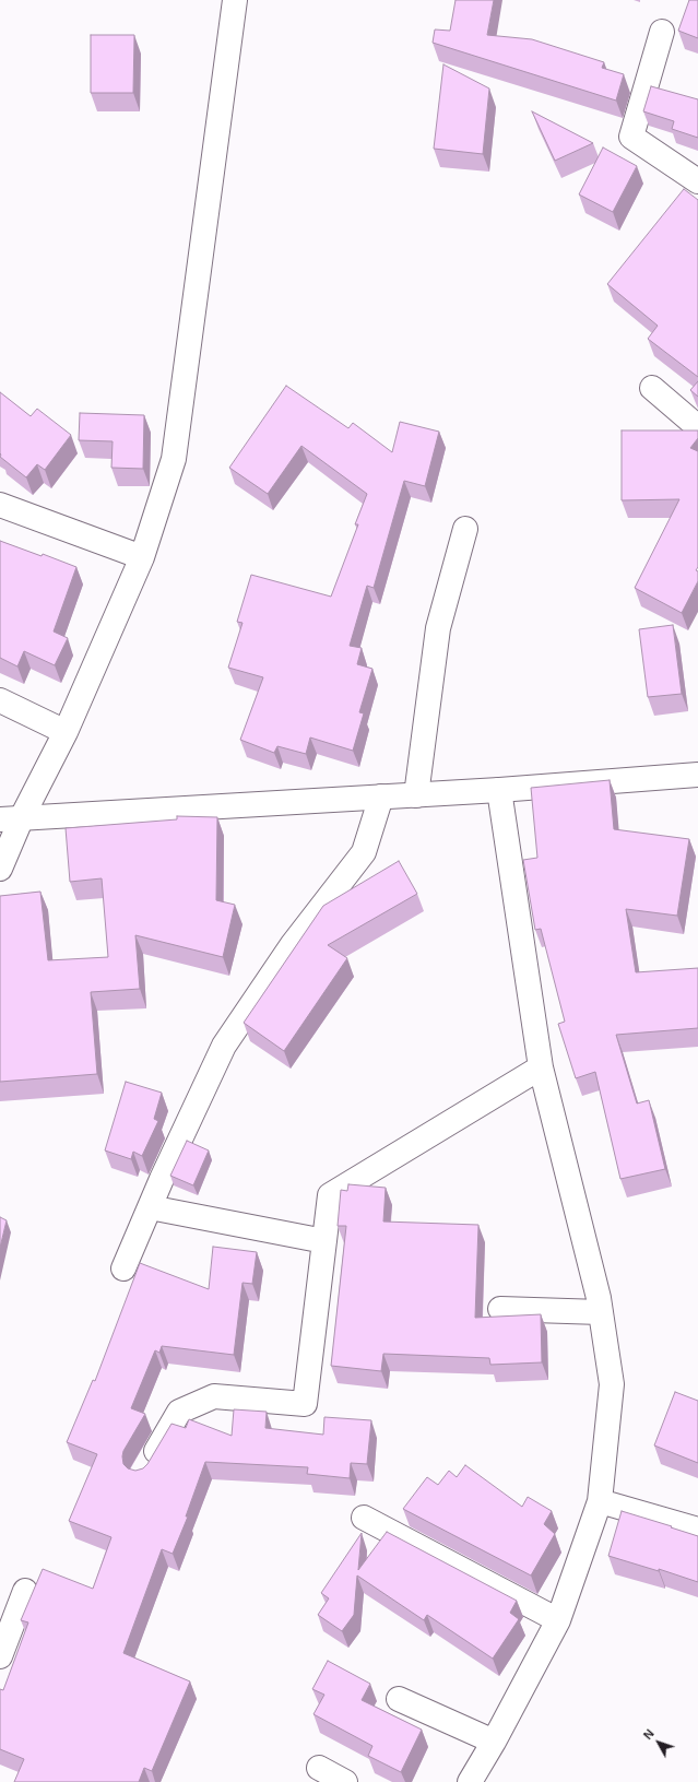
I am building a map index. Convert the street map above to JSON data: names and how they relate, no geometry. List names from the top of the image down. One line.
{"north":"top left"}
